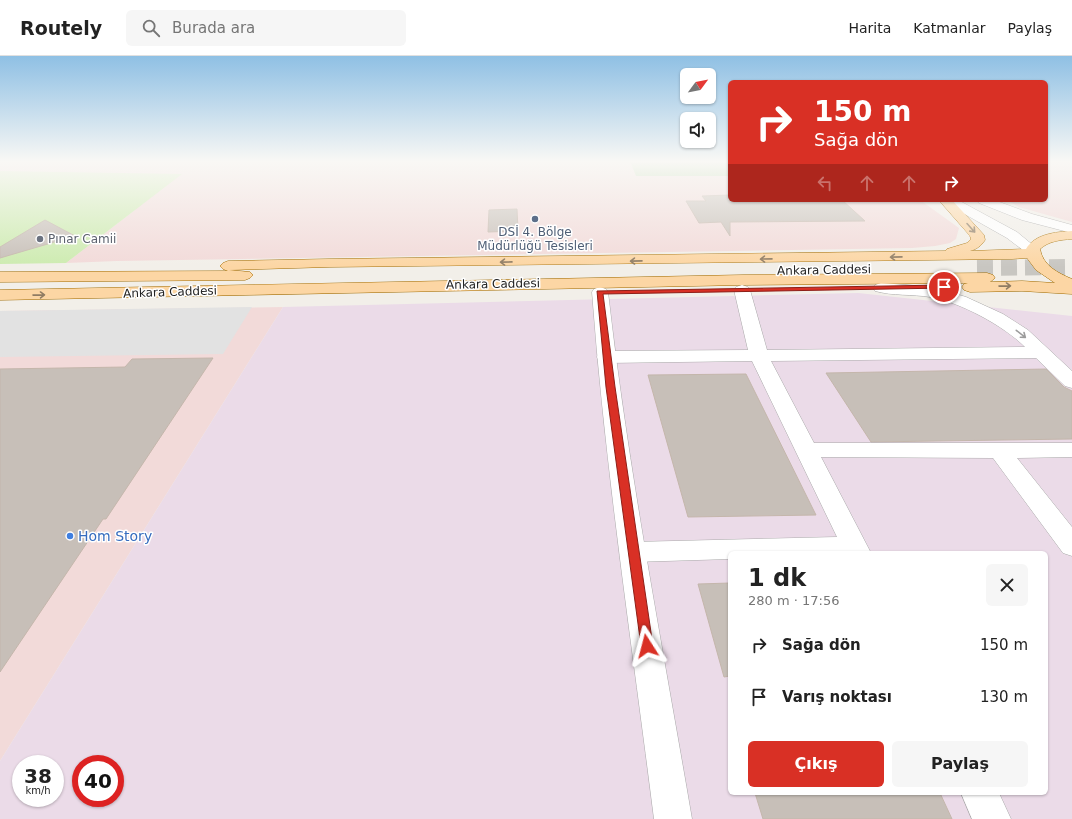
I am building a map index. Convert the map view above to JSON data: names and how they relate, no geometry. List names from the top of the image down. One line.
{"streets":{"main road":["Ankara Caddesi"]},"places":["DSİ 4. Bölge Müdürlüğü Tesisleri","Pınar Camii","Hom Story"],"north":"top right","page":{"header":"Routely","search":"Burada ara","nav":["Harita","Katmanlar","Paylaş"],"turn":["150 m","Sağa dön"],"heading":["1 dk","280 m · 17:56"],"list":[{"name":"Sağa dön","value":"150 m"},{"name":"Varış noktası","value":"130 m"}],"buttons":["Çıkış","Paylaş"],"speed":"38 km/h","limit":"40"}}
